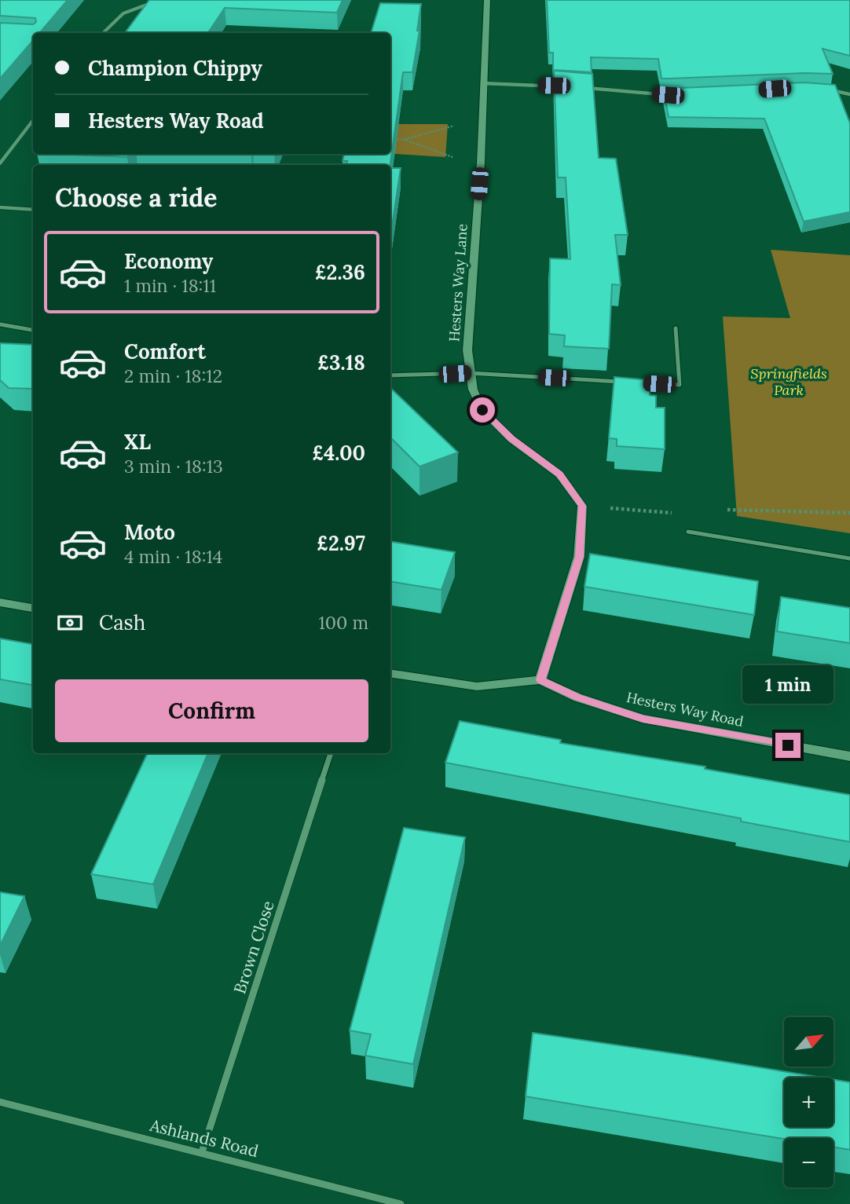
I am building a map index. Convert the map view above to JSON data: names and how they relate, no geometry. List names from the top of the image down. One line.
{"streets":{"street":["Hesters Way Lane","Hesters Way Road","Brown Close","Ashlands Road"]},"crossings":[["Hesters Way Lane","Hesters Way Road"],["Brown Close","Ashlands Road"]],"parks":["Springfields Park"],"north":"top right","page":{"banner":["Champion Chippy","Hesters Way Road"],"heading":"Choose a ride","list":[{"name":"Economy","note":"1 min · 18:11","value":"£2.36"},{"name":"Comfort","note":"2 min · 18:12","value":"£3.18"},{"name":"XL","note":"3 min · 18:13","value":"£4.00"},{"name":"Moto","note":"4 min · 18:14","value":"£2.97"}],"pay":["Cash","100 m"],"bubble":"1 min","buttons":"Confirm","map_buttons":["+","−"]}}
